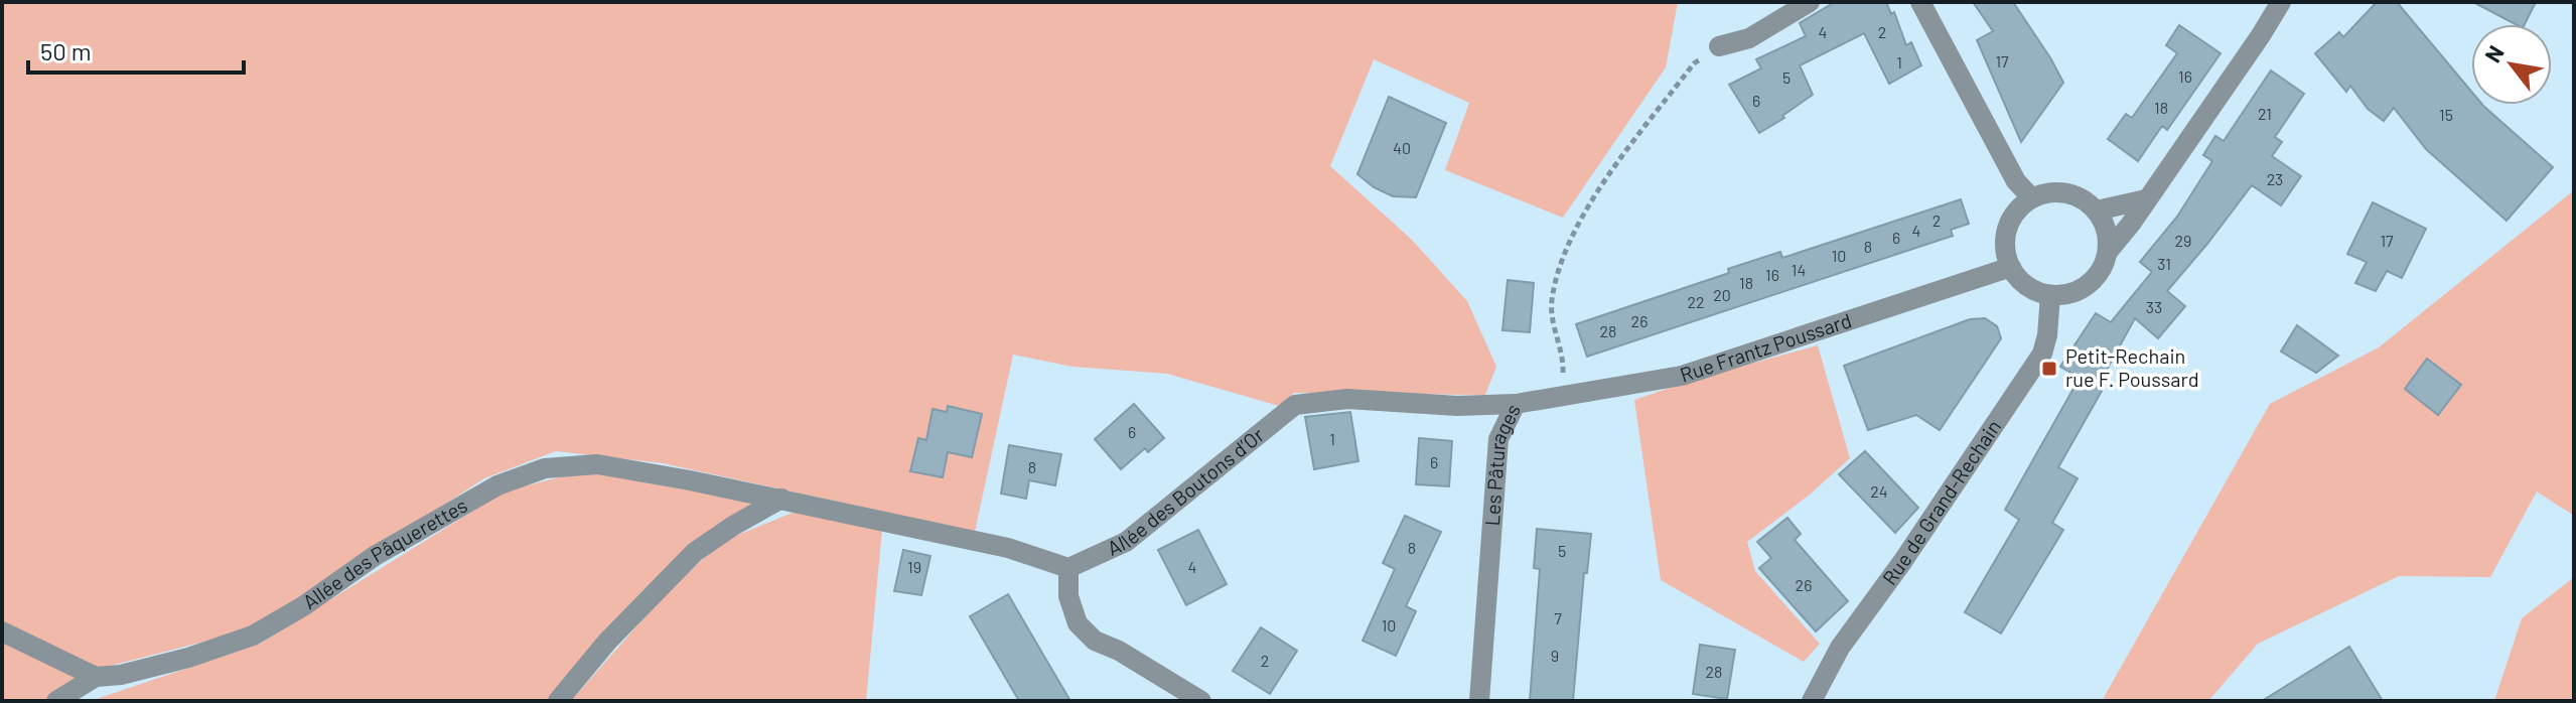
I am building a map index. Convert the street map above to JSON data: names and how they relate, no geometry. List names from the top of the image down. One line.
{"streets":{"street":["Rue Frantz Poussard","Les Pâturages","Allée des Boutons d’Or","Rue de Grand-Rechain","Allée des Pâquerettes"]},"crossings":[["Rue Frantz Poussard","Les Pâturages"],["Rue Frantz Poussard","Rue de Grand-Rechain"],["Les Pâturages","Allée des Boutons d’Or"],["Allée des Boutons d’Or","Allée des Pâquerettes"]],"places":{"transit":["Petit-Rechain rue F. Poussard"]},"house_numbers":["4","2","17","1","16","5","6","18","21","15","40","23","2","4","6","29","17","8","10","31","14","16","18","20","22","33","26","28","6","1","6","8","24","8","5","19","4","26","7","10","9","2","28"],"scale_bar":"50 m","north":"top left"}
